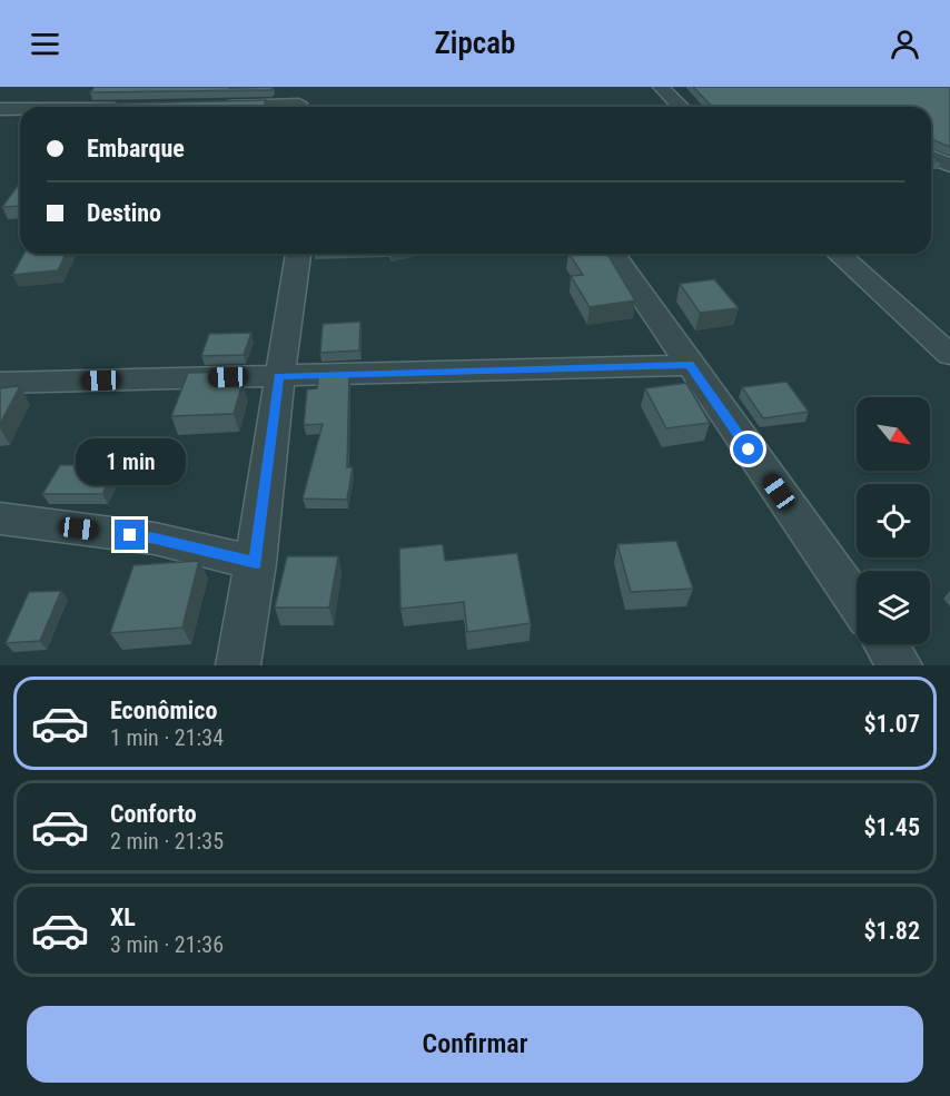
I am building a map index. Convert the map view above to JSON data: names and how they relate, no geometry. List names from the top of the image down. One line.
{"north":"bottom right","page":{"header":"Zipcab","banner":["Embarque","Destino"],"bubble":"1 min","list":[{"name":"Econômico","note":"1 min · 21:34","value":"$1.07"},{"name":"Conforto","note":"2 min · 21:35","value":"$1.45"},{"name":"XL","note":"3 min · 21:36","value":"$1.82"}],"buttons":"Confirmar"}}
